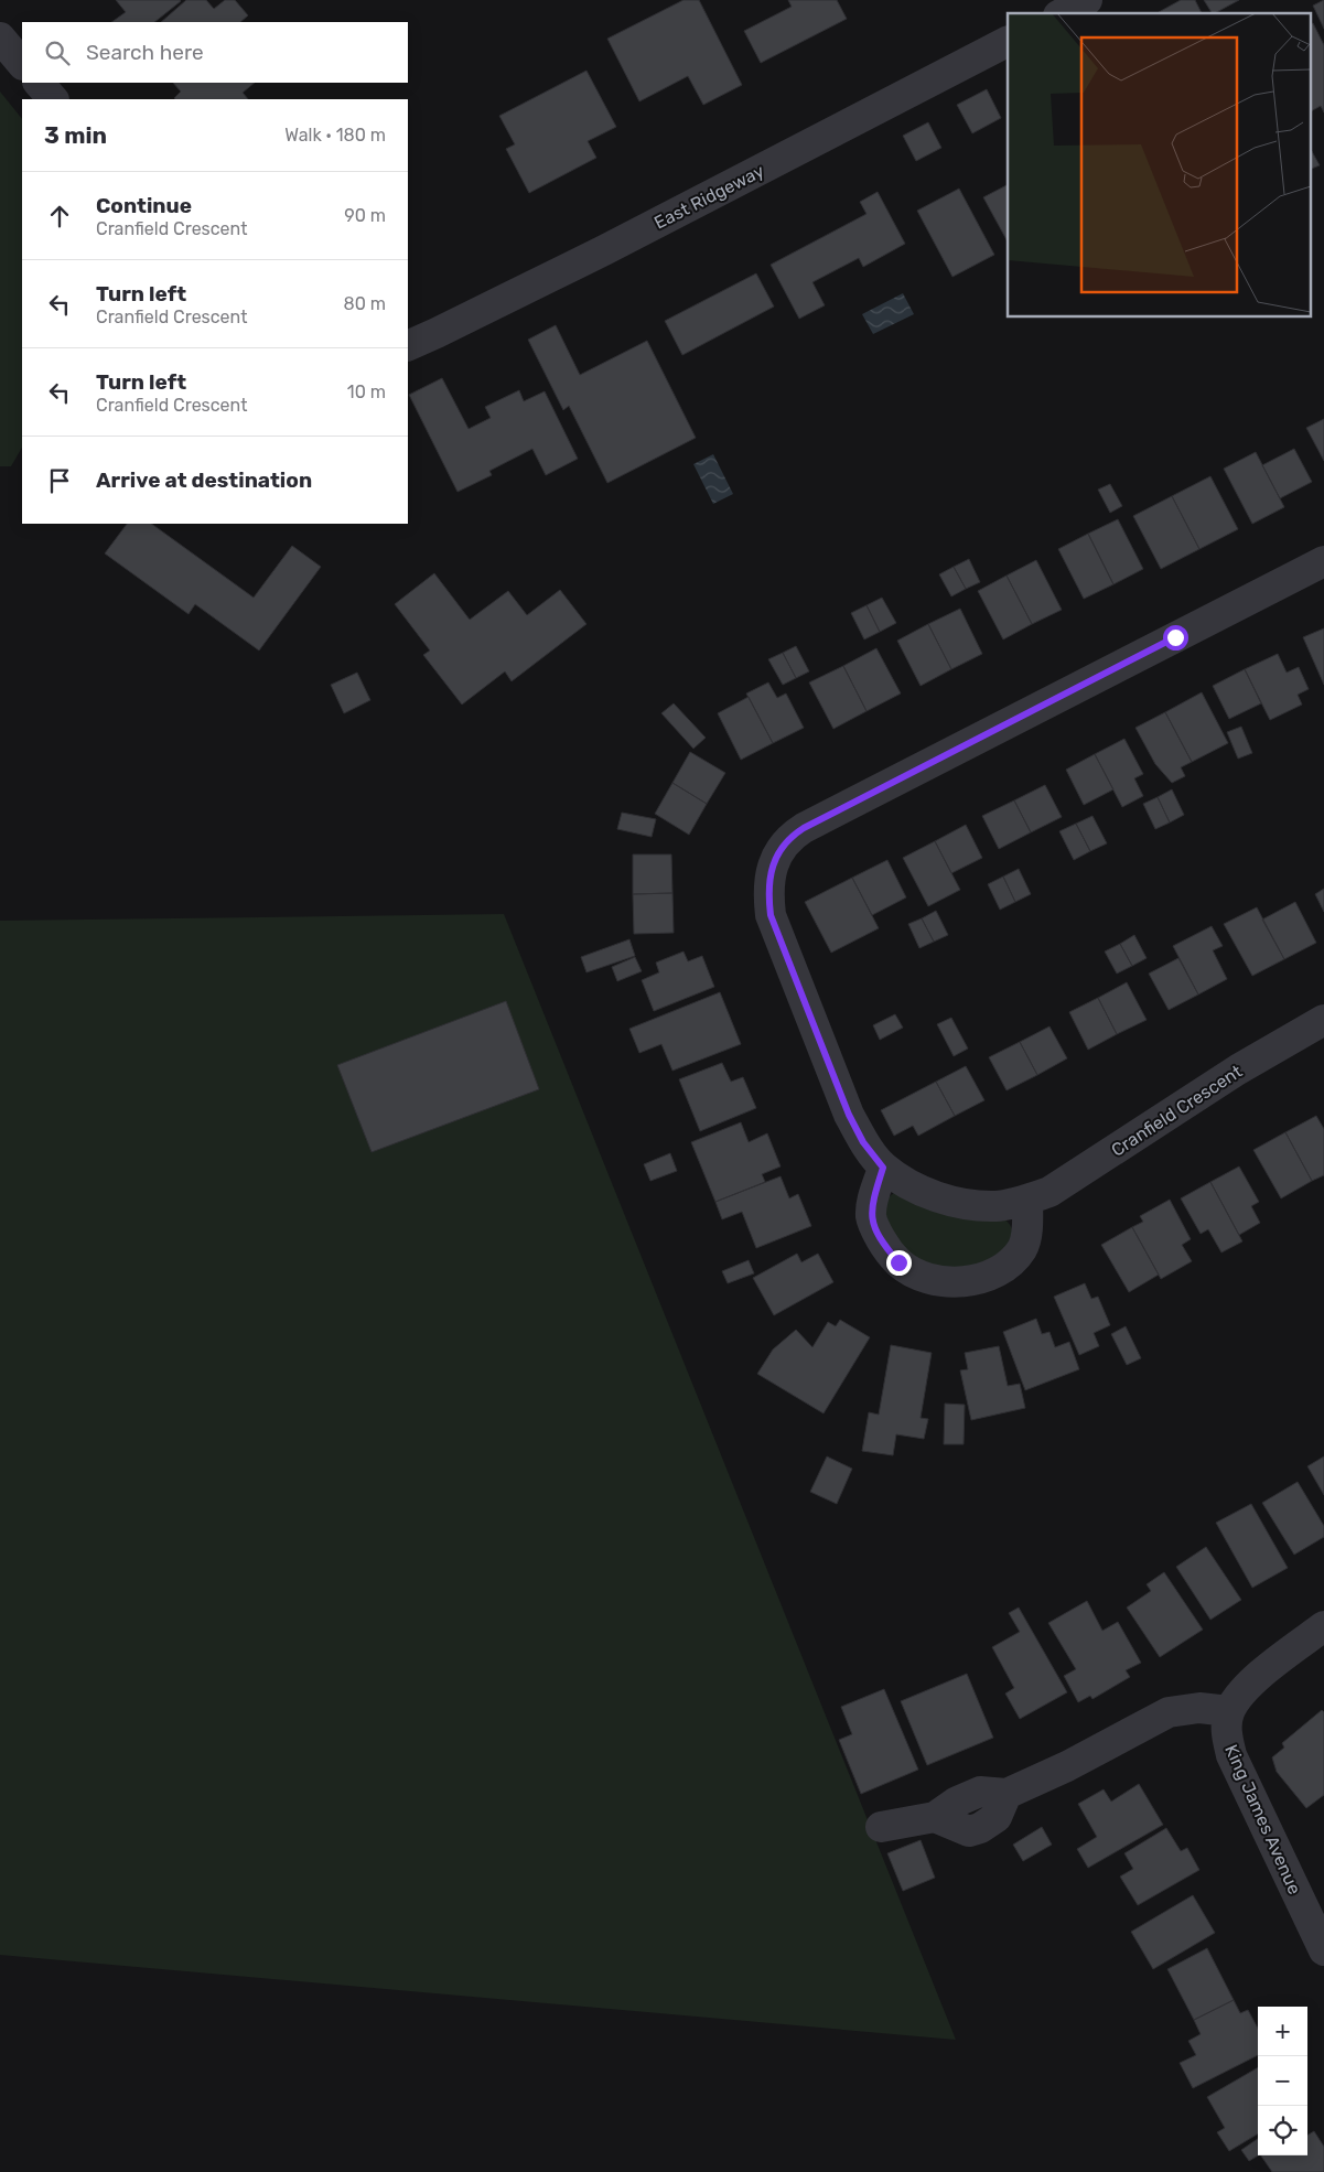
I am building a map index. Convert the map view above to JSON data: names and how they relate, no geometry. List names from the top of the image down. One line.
{"streets":{"street":["East Ridgeway","Cranfield Crescent","King James Avenue"]},"page":{"search":"Search here","heading":["3 min","Walk · 180 m"],"list":[["Continue","Cranfield Crescent","90 m"],["Turn left","Cranfield Crescent","80 m"],["Turn left","Cranfield Crescent","10 m"],"Arrive at destination"],"map_buttons":["+","−"]}}
